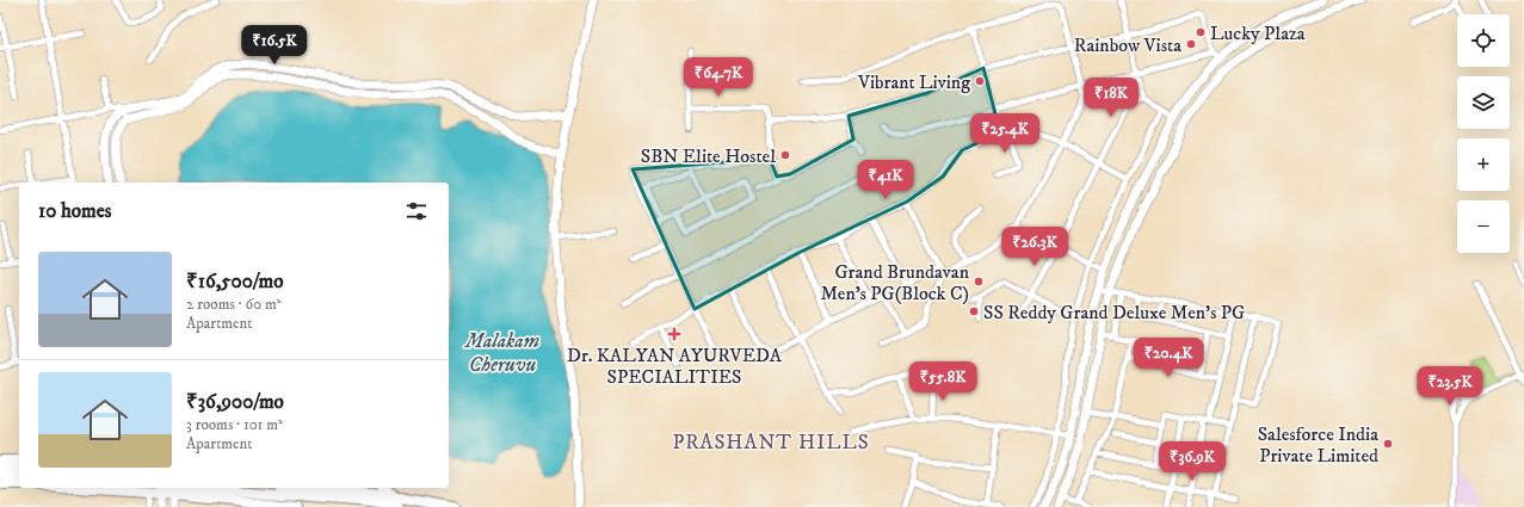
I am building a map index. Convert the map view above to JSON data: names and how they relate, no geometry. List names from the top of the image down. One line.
{"districts":["PRASHANT HILLS"],"water":["Malakam Cheruvu"],"places":{"other":["Lucky Plaza","Rainbow Vista","Vibrant Living","SBN Elite Hostel","Grand Brundavan Men's PG(Block C)","SS Reddy Grand Deluxe Men's PG","Salesforce India Private Limited"],"health":["Dr. KALYAN AYURVEDA SPECIALITIES"]},"page":{"map_buttons":["+","−"],"price":["₹16.5K","₹64.7K","₹18K","₹25.4K","₹41K","₹26.3K","₹20.4K","₹55.8K","₹23.5K","₹36.9K"],"heading":"10 homes","list":[{"name":"₹16,500/mo","note":"2 rooms · 60 m² · Apartment"},{"name":"₹36,900/mo","note":"3 rooms · 101 m² · Apartment"}]}}
